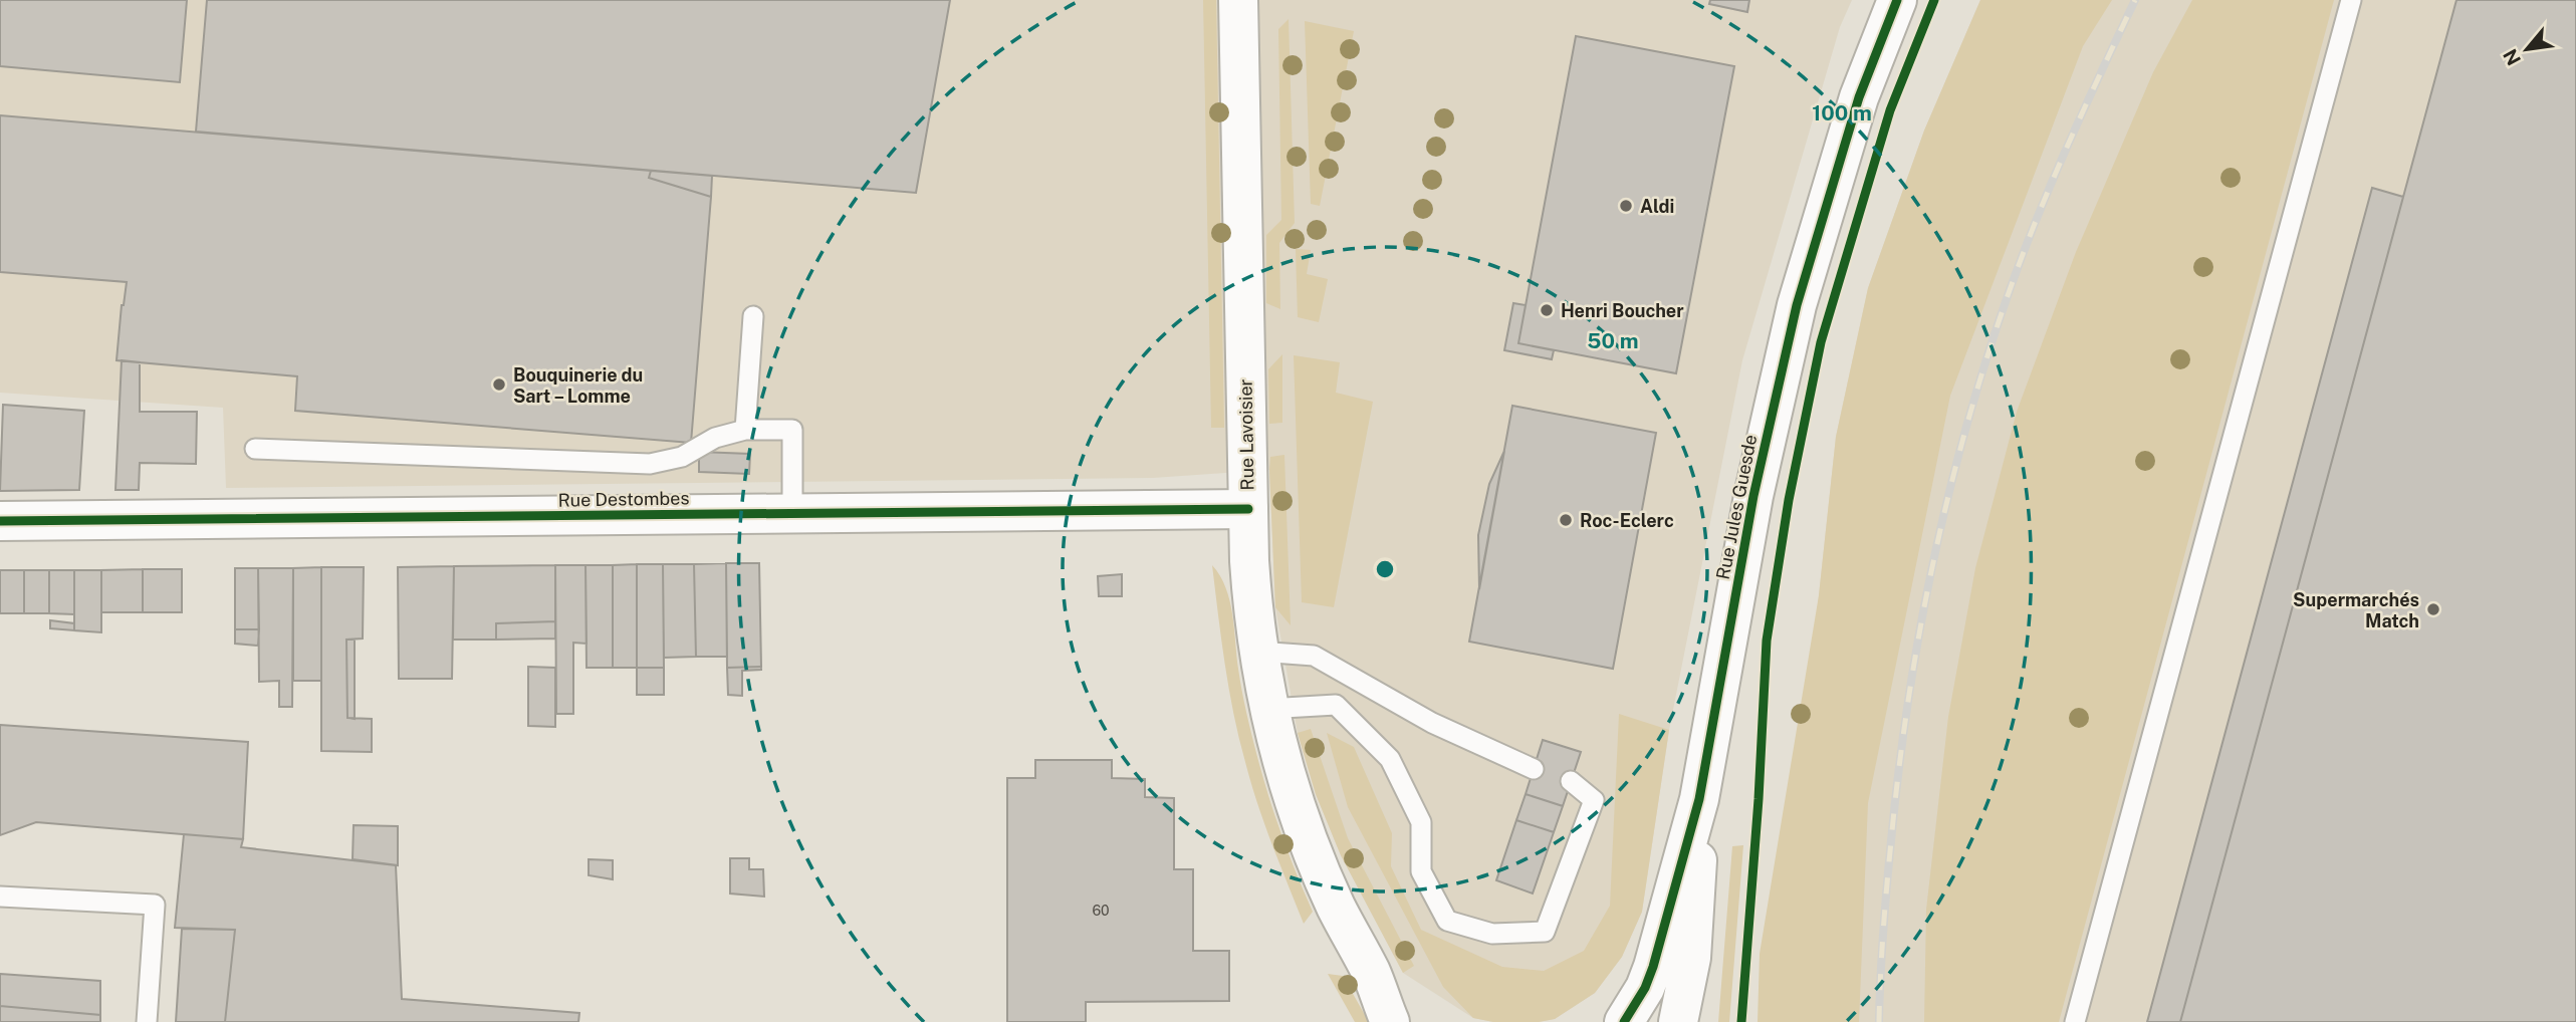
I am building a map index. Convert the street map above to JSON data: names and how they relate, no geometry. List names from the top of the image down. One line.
{"streets":{"street":["Rue Lavoisier","Rue Destombes","Rue Jules Guesde"]},"crossings":[["Rue Lavoisier","Rue Destombes"]],"places":["Aldi","Henri Boucher","Bouquinerie du Sart – Lomme","Roc-Eclerc","Supermarchés Match"],"house_numbers":["60"],"north":"bottom left","rings":["100 m","50 m"]}
